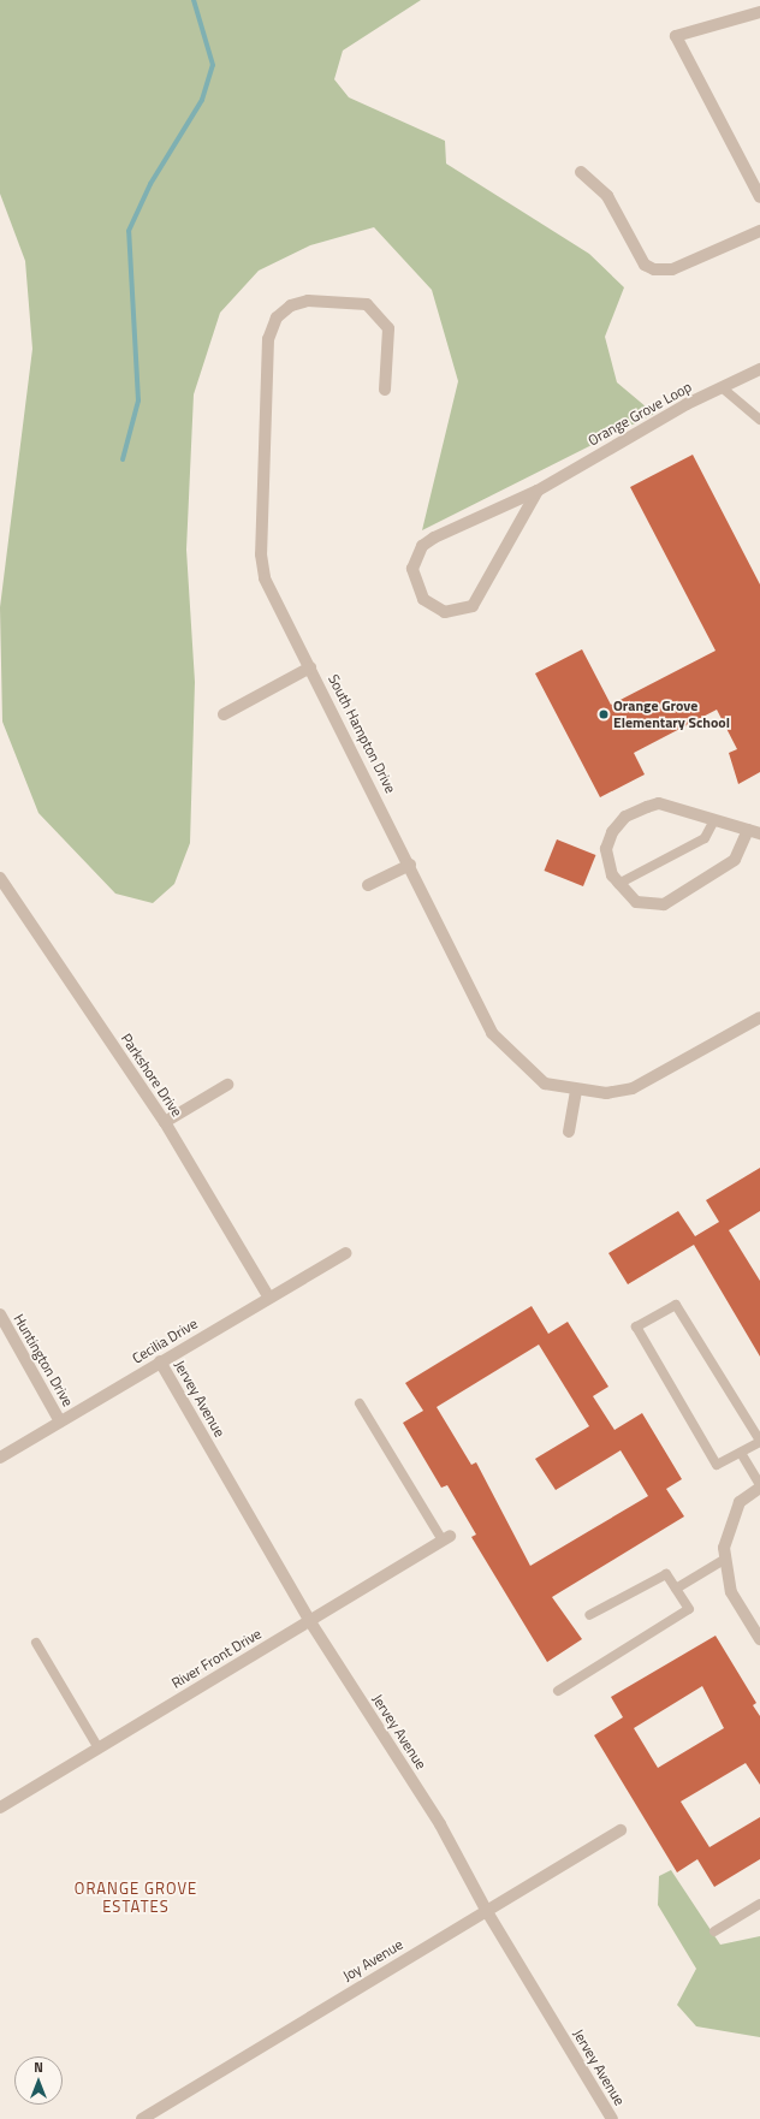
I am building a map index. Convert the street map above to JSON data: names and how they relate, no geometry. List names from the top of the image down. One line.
{"streets":{"street":["Orange Grove Loop","South Hampton Drive","Parkshore Drive","Cecilia Drive","Huntington Drive","Jervey Avenue","River Front Drive","Joy Avenue"]},"crossings":[["Parkshore Drive","Cecilia Drive"],["Cecilia Drive","Huntington Drive"],["Cecilia Drive","Jervey Avenue"],["Jervey Avenue","River Front Drive"],["Jervey Avenue","Joy Avenue"]],"districts":["ORANGE GROVE ESTATES"],"places":["Orange Grove Elementary School"],"north":"top"}
